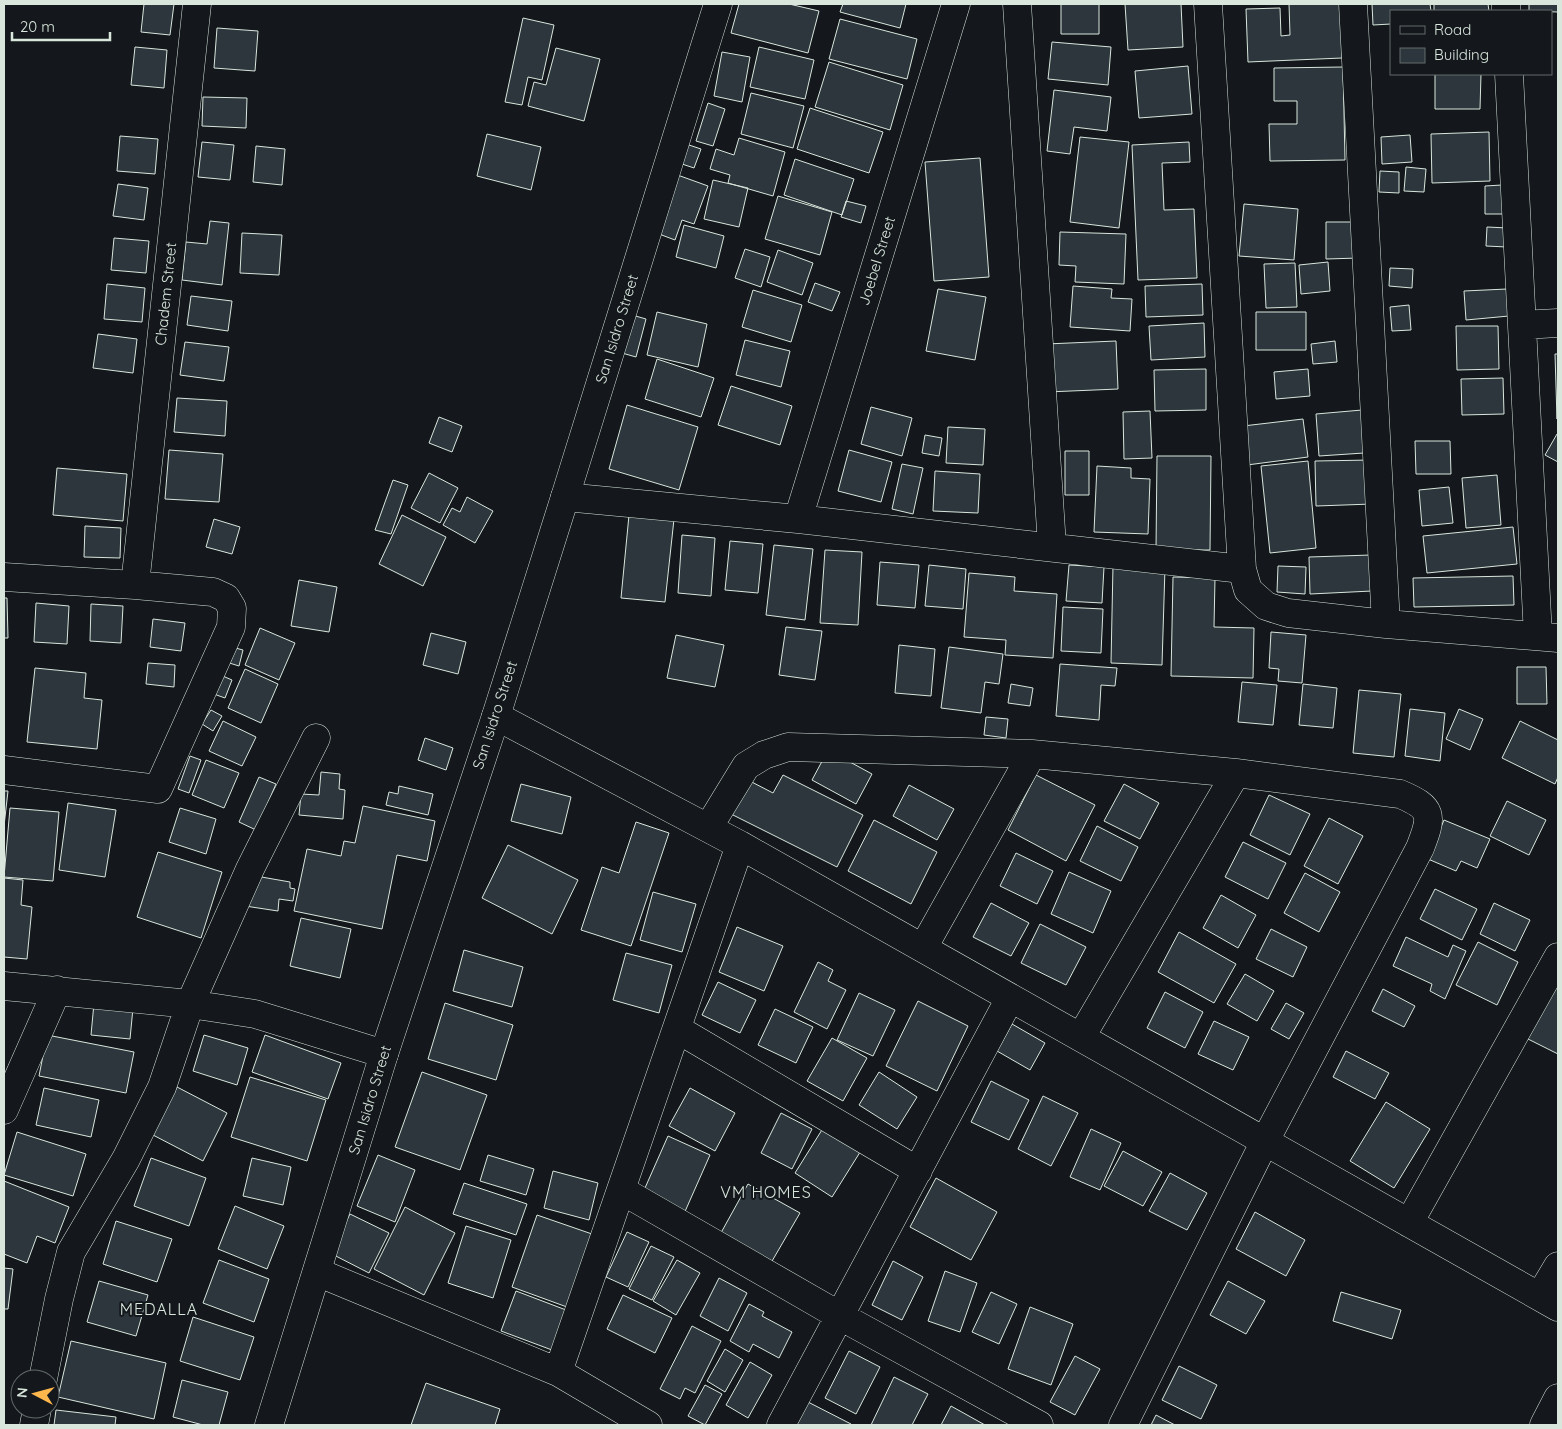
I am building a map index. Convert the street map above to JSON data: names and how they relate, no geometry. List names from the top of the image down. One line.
{"streets":{"street":["Joebel Street","Chadem Street","San Isidro Street"]},"districts":["VM HOMES","MEDALLA"],"legend":["Road","Building"],"scale_bar":"20 m","north":"left"}
